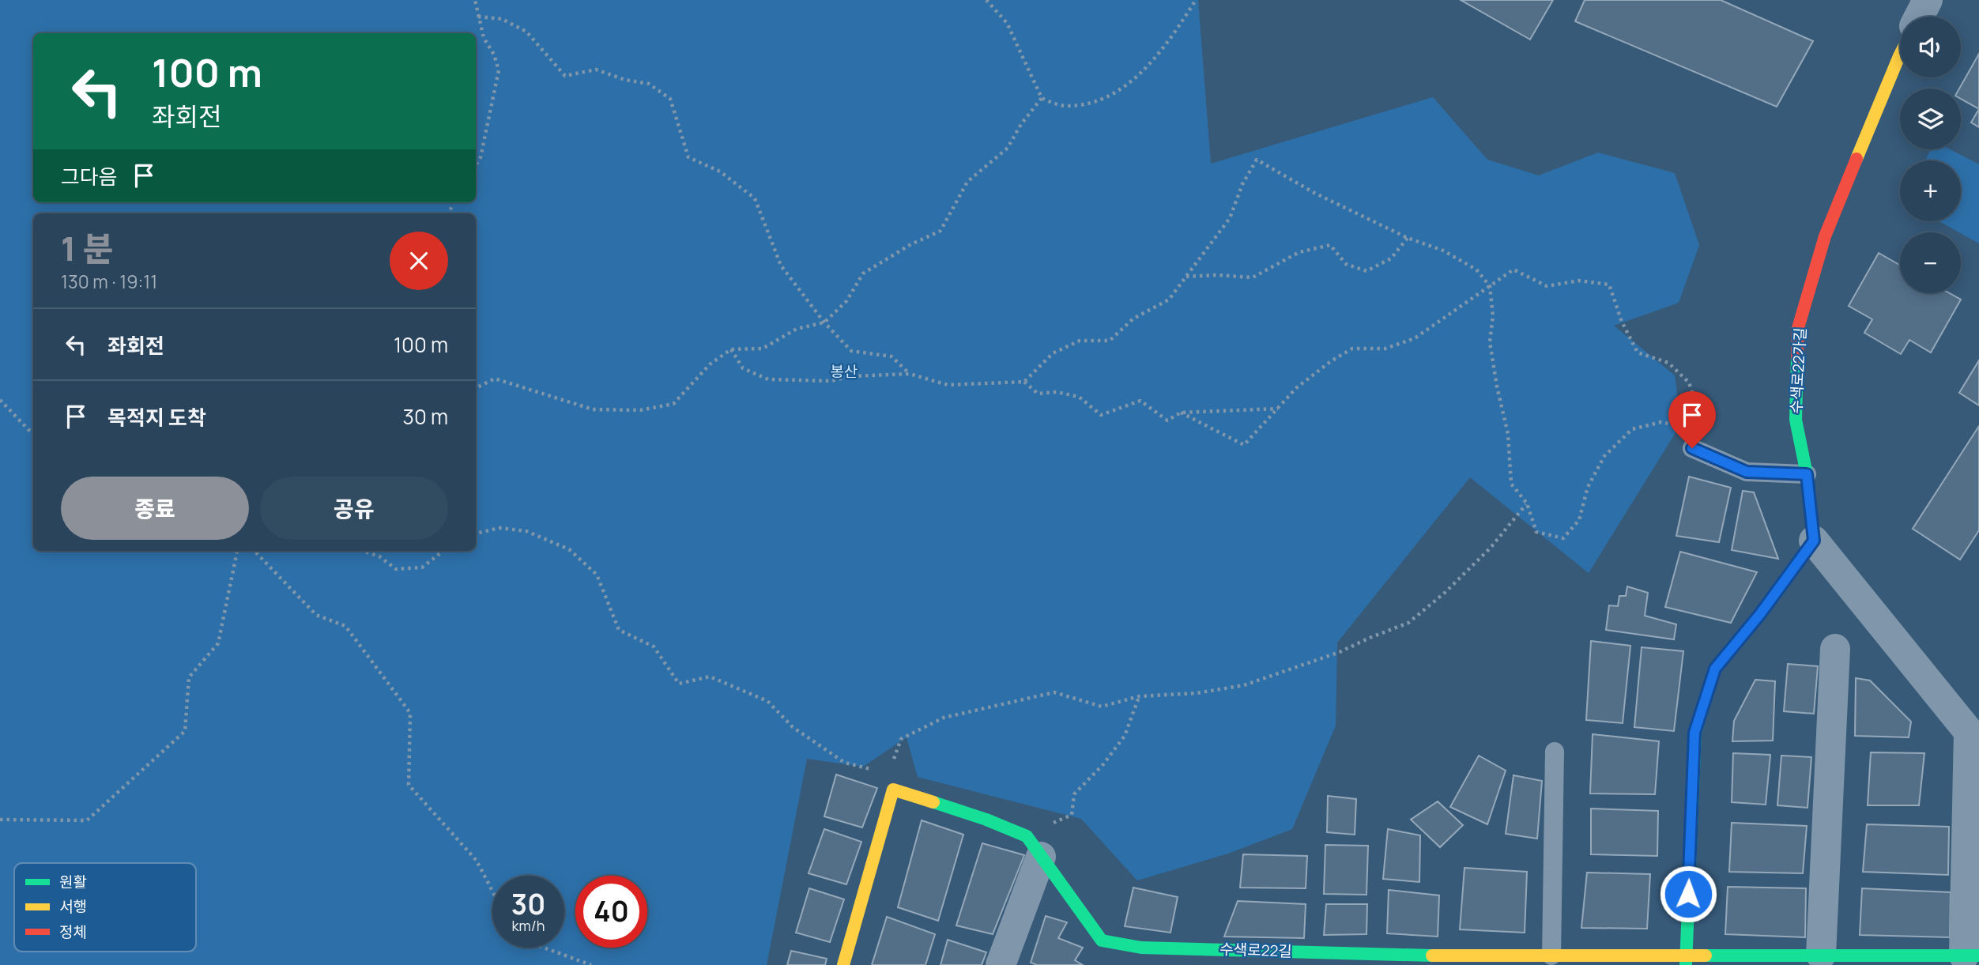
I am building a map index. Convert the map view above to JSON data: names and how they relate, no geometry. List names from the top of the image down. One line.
{"streets":{"street":["수색로22가길","수색로22길"]},"parks":["봉산"],"legend":["원활","서행","정체"],"page":{"map_buttons":["+","−"],"turn":["100 m","좌회전"],"then":"그다음","heading":["1 분","130 m · 19:11"],"list":[{"name":"좌회전","value":"100 m"},{"name":"목적지 도착","value":"30 m"}],"buttons":["종료","공유"],"speed":"30 km/h","limit":"40"}}
